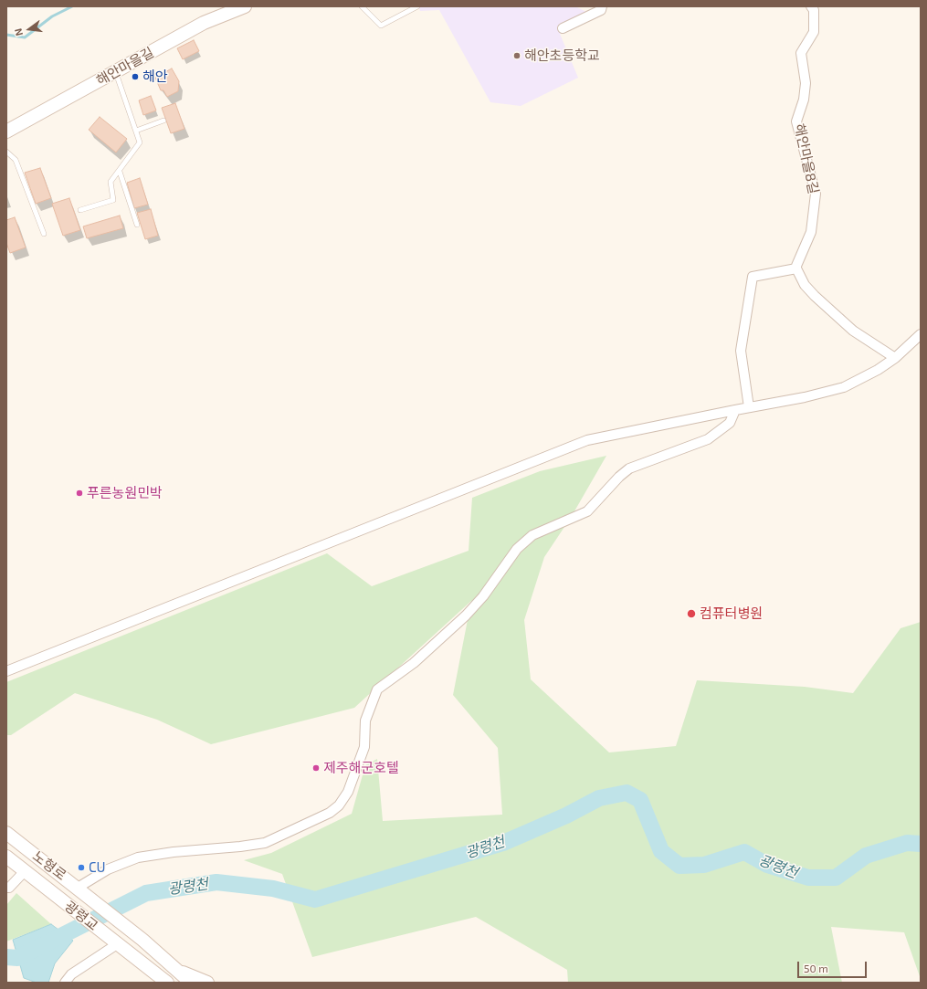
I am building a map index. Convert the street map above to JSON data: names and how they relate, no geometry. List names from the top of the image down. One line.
{"streets":{"main road":["해안마을길","노형로","광령교"],"street":["해안마을8길"]},"crossings":[["노형로","광령교"]],"water":["광령천"],"places":["해안초등학교","해안","푸른농원민박","컴퓨터병원","제주해군호텔","CU"],"scale_bar":"50 m","north":"left"}
